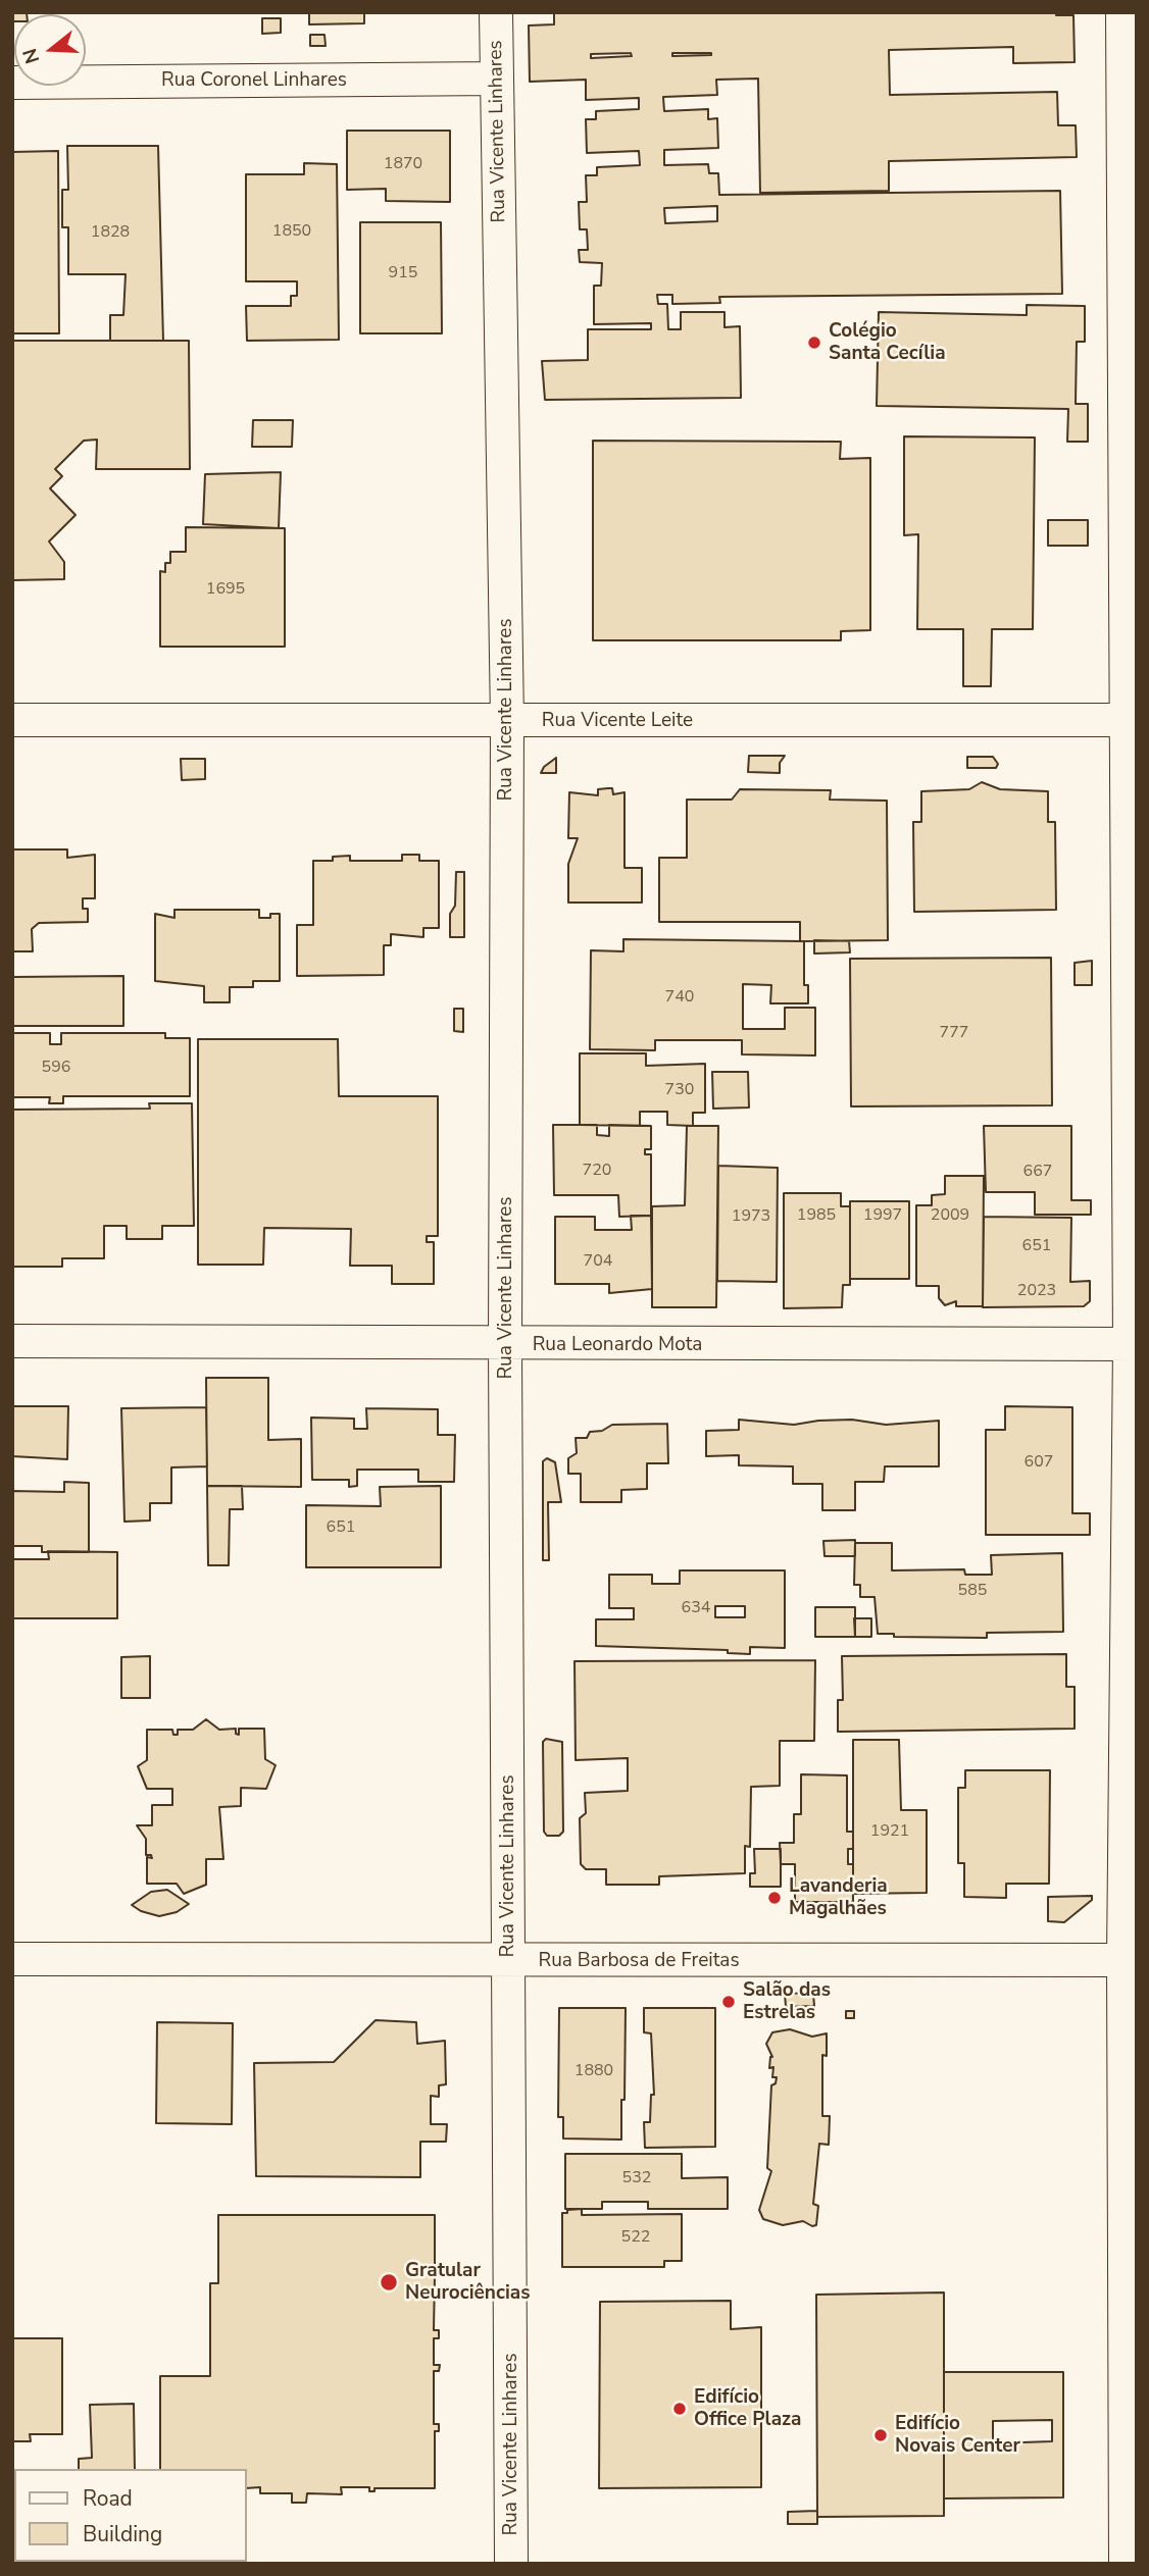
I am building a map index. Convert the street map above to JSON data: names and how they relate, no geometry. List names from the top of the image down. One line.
{"streets":{"street":["Rua Coronel Linhares","Rua Vicente Linhares","Rua Vicente Leite","Rua Leonardo Mota","Rua Barbosa de Freitas"]},"crossings":[["Rua Coronel Linhares","Rua Vicente Linhares"],["Rua Vicente Linhares","Rua Vicente Leite"],["Rua Vicente Linhares","Rua Leonardo Mota"],["Rua Vicente Linhares","Rua Barbosa de Freitas"]],"places":["Colégio Santa Cecília","Lavanderia Magalhães","Salão das Estrelas","Gratular Neurociências","Edifício Office Plaza","Edifício Novais Center"],"house_numbers":["1870","1850","1828","915","1695","740","777","596","730","720","667","1985","1997","2009","1973","651","704","2023","607","651","585","634","1921","1880","532","522"],"legend":["Road","Building"],"north":"left"}
